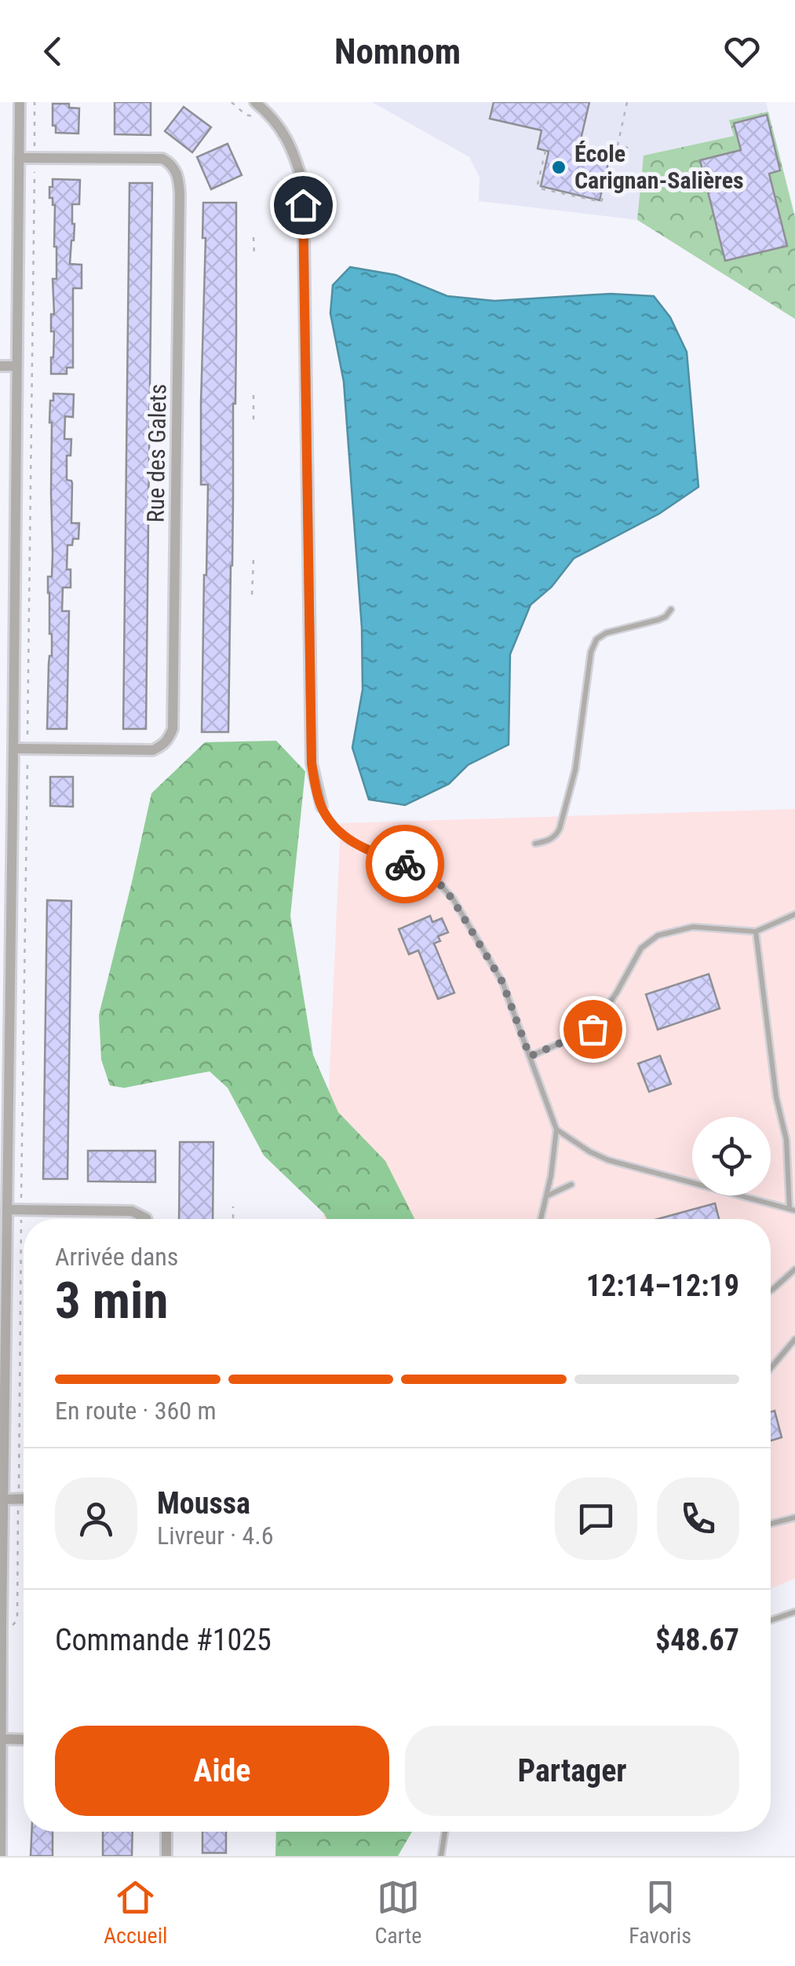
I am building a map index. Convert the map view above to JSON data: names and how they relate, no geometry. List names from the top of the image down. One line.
{"streets":{"street":["Rue des Galets"]},"places":["École Carignan-Salières"],"page":{"header":"Nomnom","heading":["3 min","Arrivée dans","12:14–12:19"],"panel":["Moussa","Livreur · 4.6","Commande #1025","$48.67"],"bar":"En route · 360 m","buttons":["Aide","Partager"],"tabs":["Accueil","Carte","Favoris"]}}
